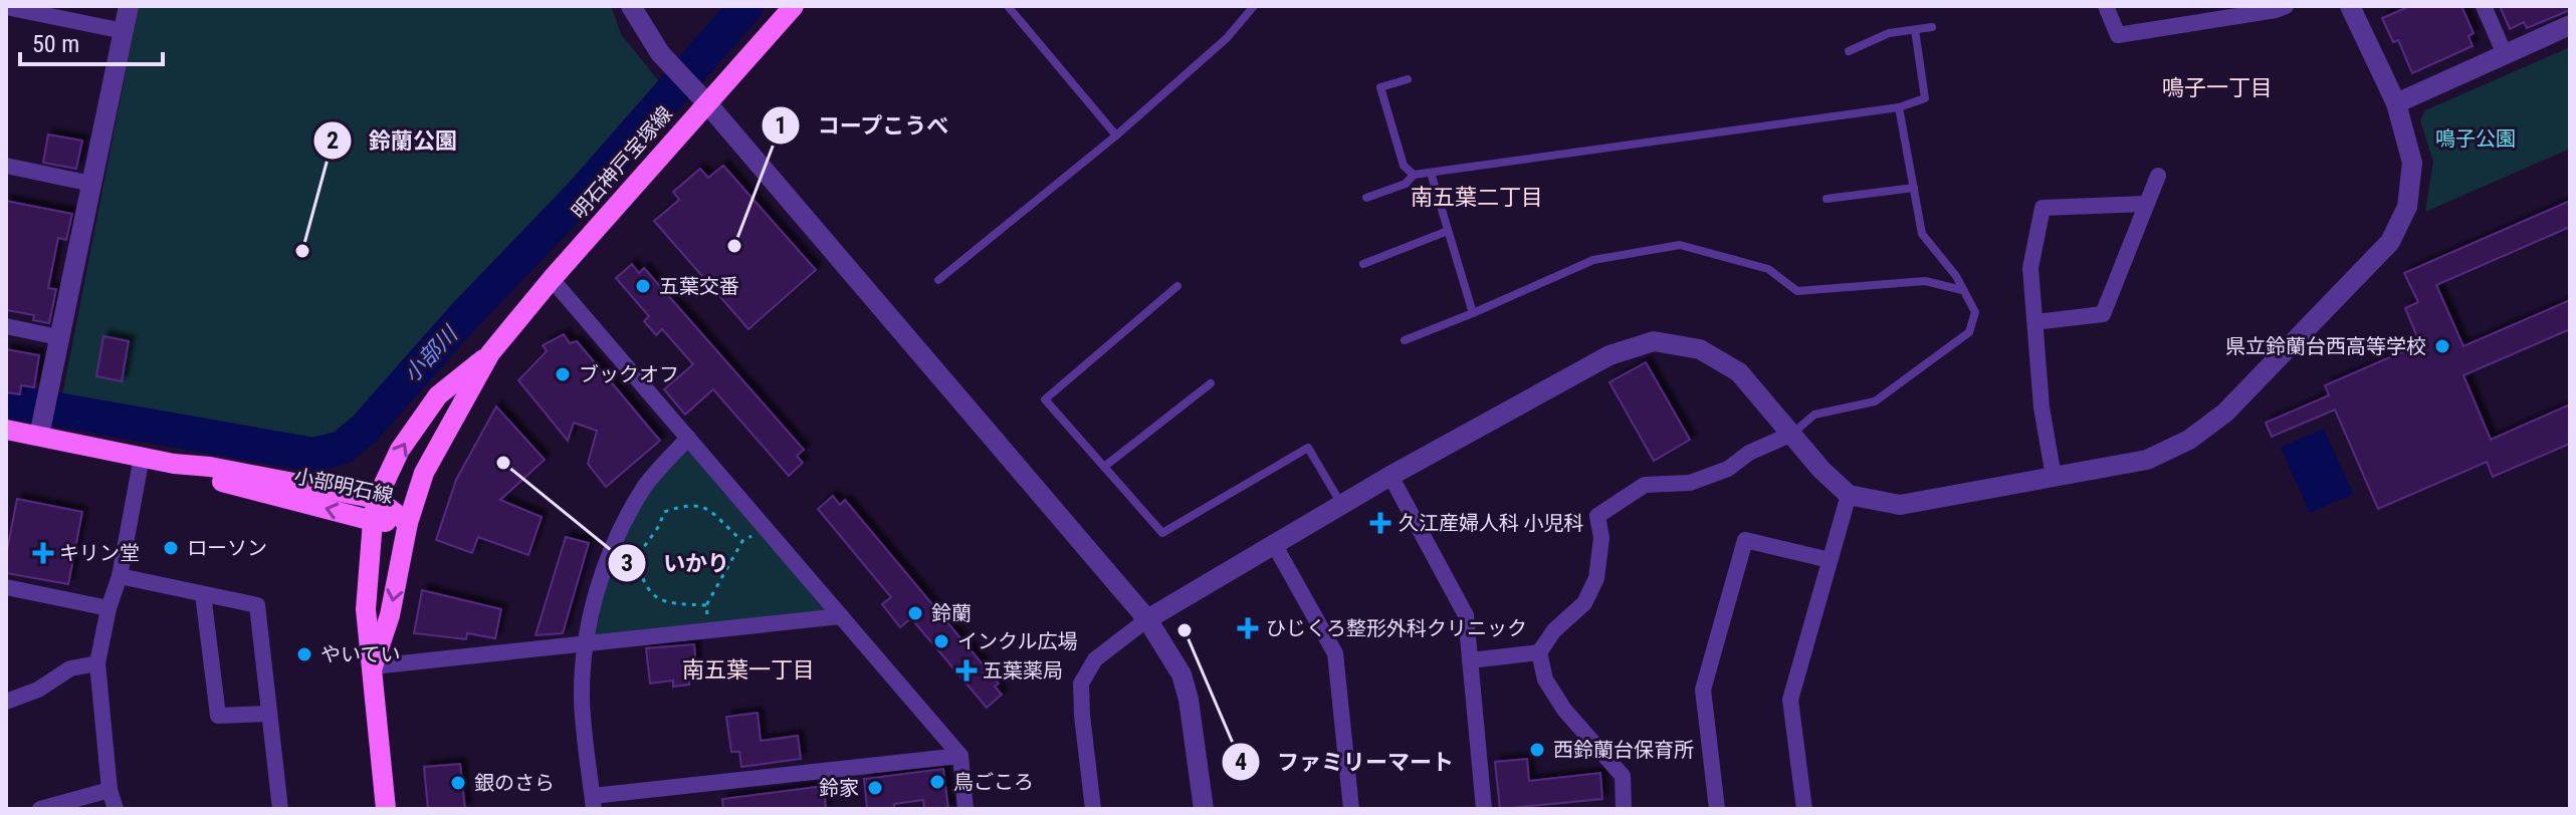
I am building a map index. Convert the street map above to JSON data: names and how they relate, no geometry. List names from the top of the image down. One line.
{"streets":{"main road":["明石神戸宝塚線","小部明石線"]},"crossings":[["明石神戸宝塚線","小部明石線"]],"districts":["鳴子一丁目","南五葉二丁目","南五葉一丁目"],"water":["小部川"],"parks":["鳴子公園"],"places":{"other":["コープこうべ","鈴蘭公園","五葉交番","県立鈴蘭台西高等学校","ブックオフ","いかり","ローソン","鈴蘭","ファミリーマート","インクル広場","やいてい","西鈴蘭台保育所","鳥ごころ","銀のさら","鈴家"],"health":["久江産婦人科 小児科","キリン堂","ひじくろ整形外科クリニック","五葉薬局"]},"scale_bar":"50 m"}
